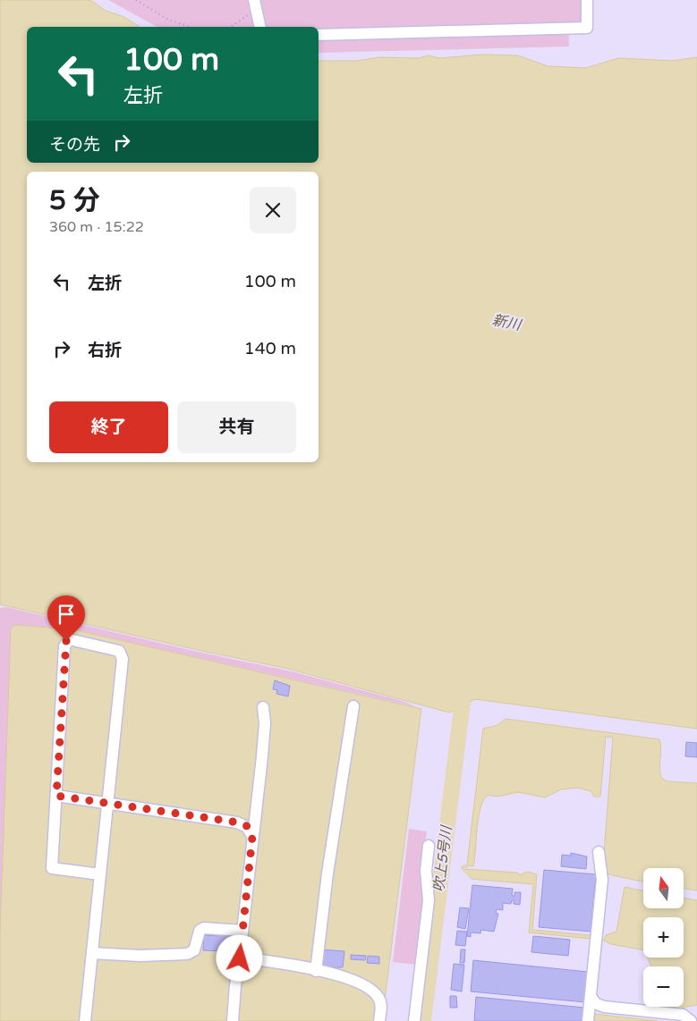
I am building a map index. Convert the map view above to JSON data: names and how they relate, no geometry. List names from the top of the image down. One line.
{"water":["新川","吹上5号川"],"north":"top","page":{"turn":["100 m","左折"],"then":"その先","heading":["5 分","360 m · 15:22"],"list":[{"name":"左折","value":"100 m"},{"name":"右折","value":"140 m"}],"buttons":["終了","共有"],"map_buttons":["+","−"]}}
